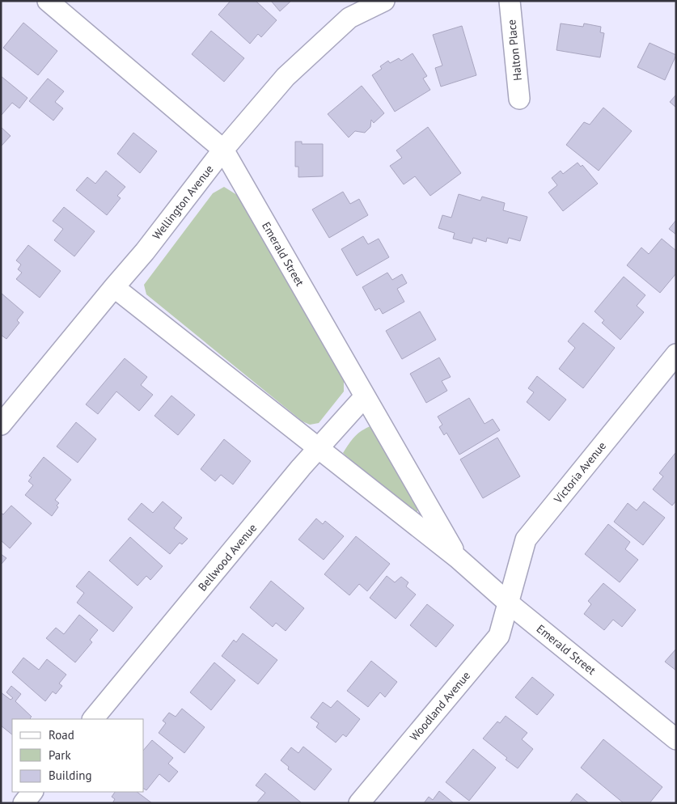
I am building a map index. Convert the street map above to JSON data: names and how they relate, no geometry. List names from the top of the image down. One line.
{"streets":{"street":["Halton Place","Wellington Avenue","Emerald Street","Victoria Avenue","Bellwood Avenue","Woodland Avenue"]},"crossings":[["Wellington Avenue","Emerald Street"],["Emerald Street","Victoria Avenue"],["Emerald Street","Bellwood Avenue"],["Emerald Street","Woodland Avenue"],["Victoria Avenue","Woodland Avenue"]],"legend":["Road","Park","Building"]}
